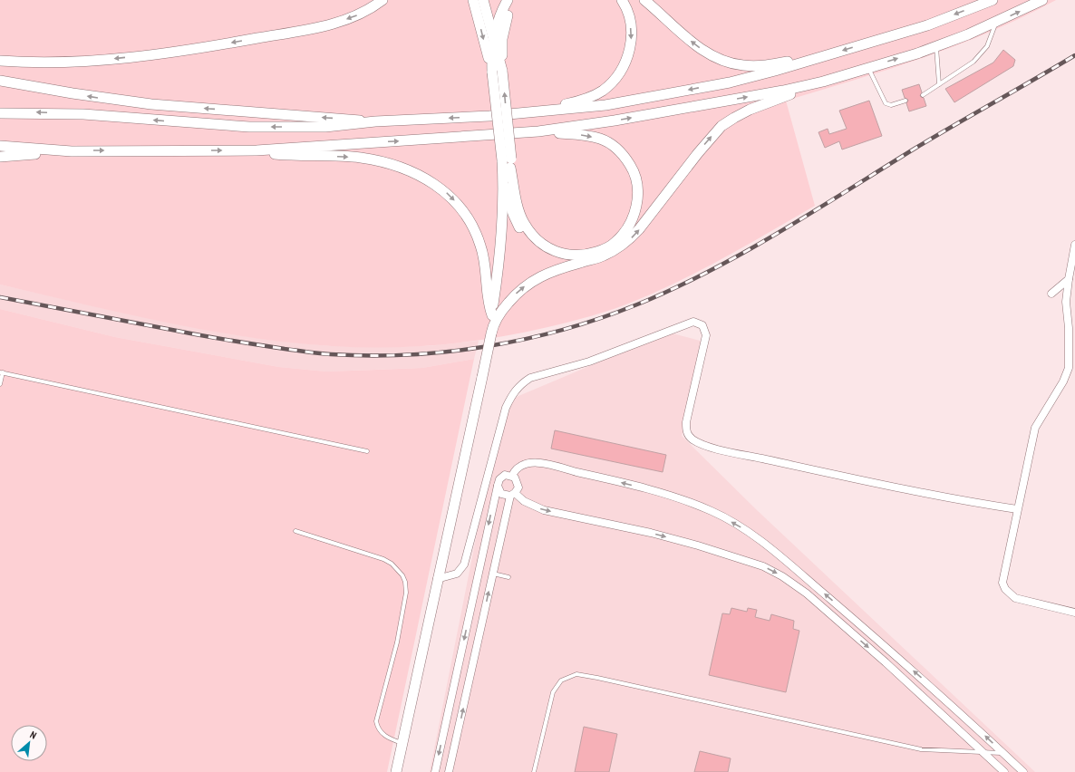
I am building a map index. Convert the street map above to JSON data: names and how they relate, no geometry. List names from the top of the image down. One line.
{"north":"top right"}
